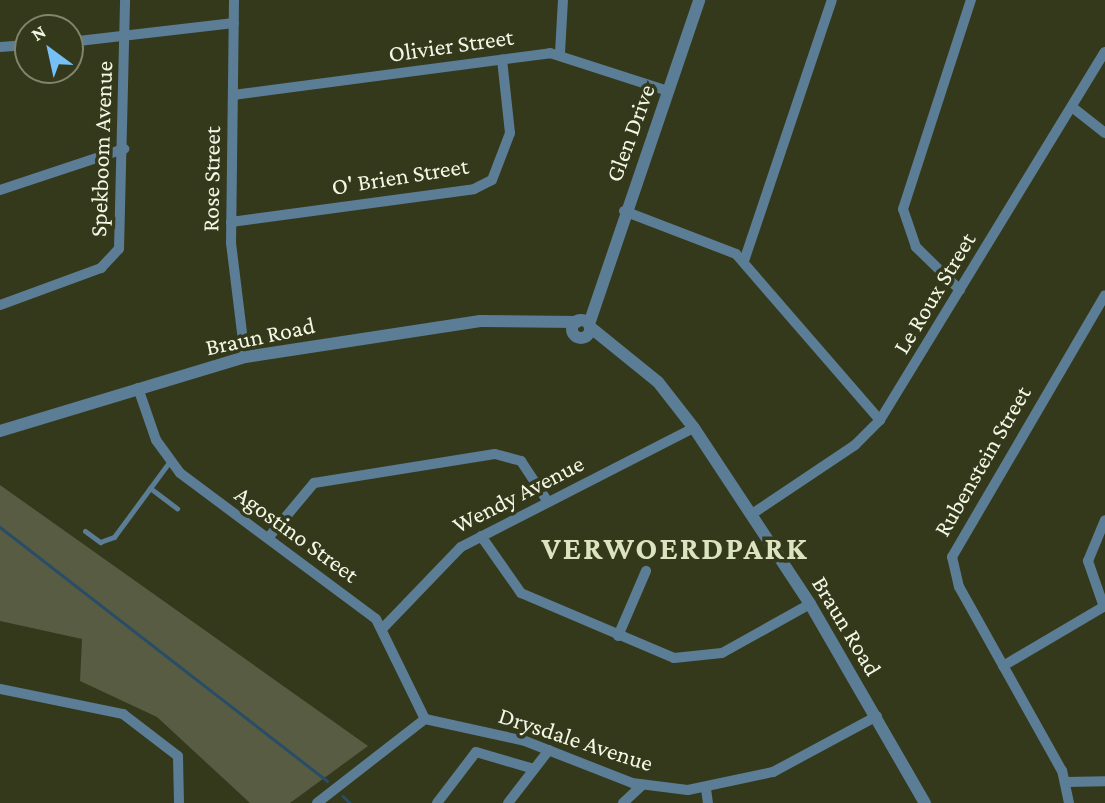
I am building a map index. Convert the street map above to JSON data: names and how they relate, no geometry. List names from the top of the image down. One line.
{"streets":{"street":["Olivier Street","Glen Drive","Spekboom Avenue","O' Brien Street","Rose Street","Le Roux Street","Braun Road","Rubenstein Street","Wendy Avenue","Agostino Street","Drysdale Avenue"]},"crossings":[["Olivier Street","Glen Drive"],["Olivier Street","O' Brien Street"],["Olivier Street","Rose Street"],["Glen Drive","Braun Road"],["O' Brien Street","Rose Street"],["Rose Street","Braun Road"],["Le Roux Street","Braun Road"],["Braun Road","Wendy Avenue"],["Braun Road","Agostino Street"],["Braun Road","Drysdale Avenue"],["Wendy Avenue","Agostino Street"],["Agostino Street","Drysdale Avenue"]],"districts":["VERWOERDPARK"],"north":"top left"}
